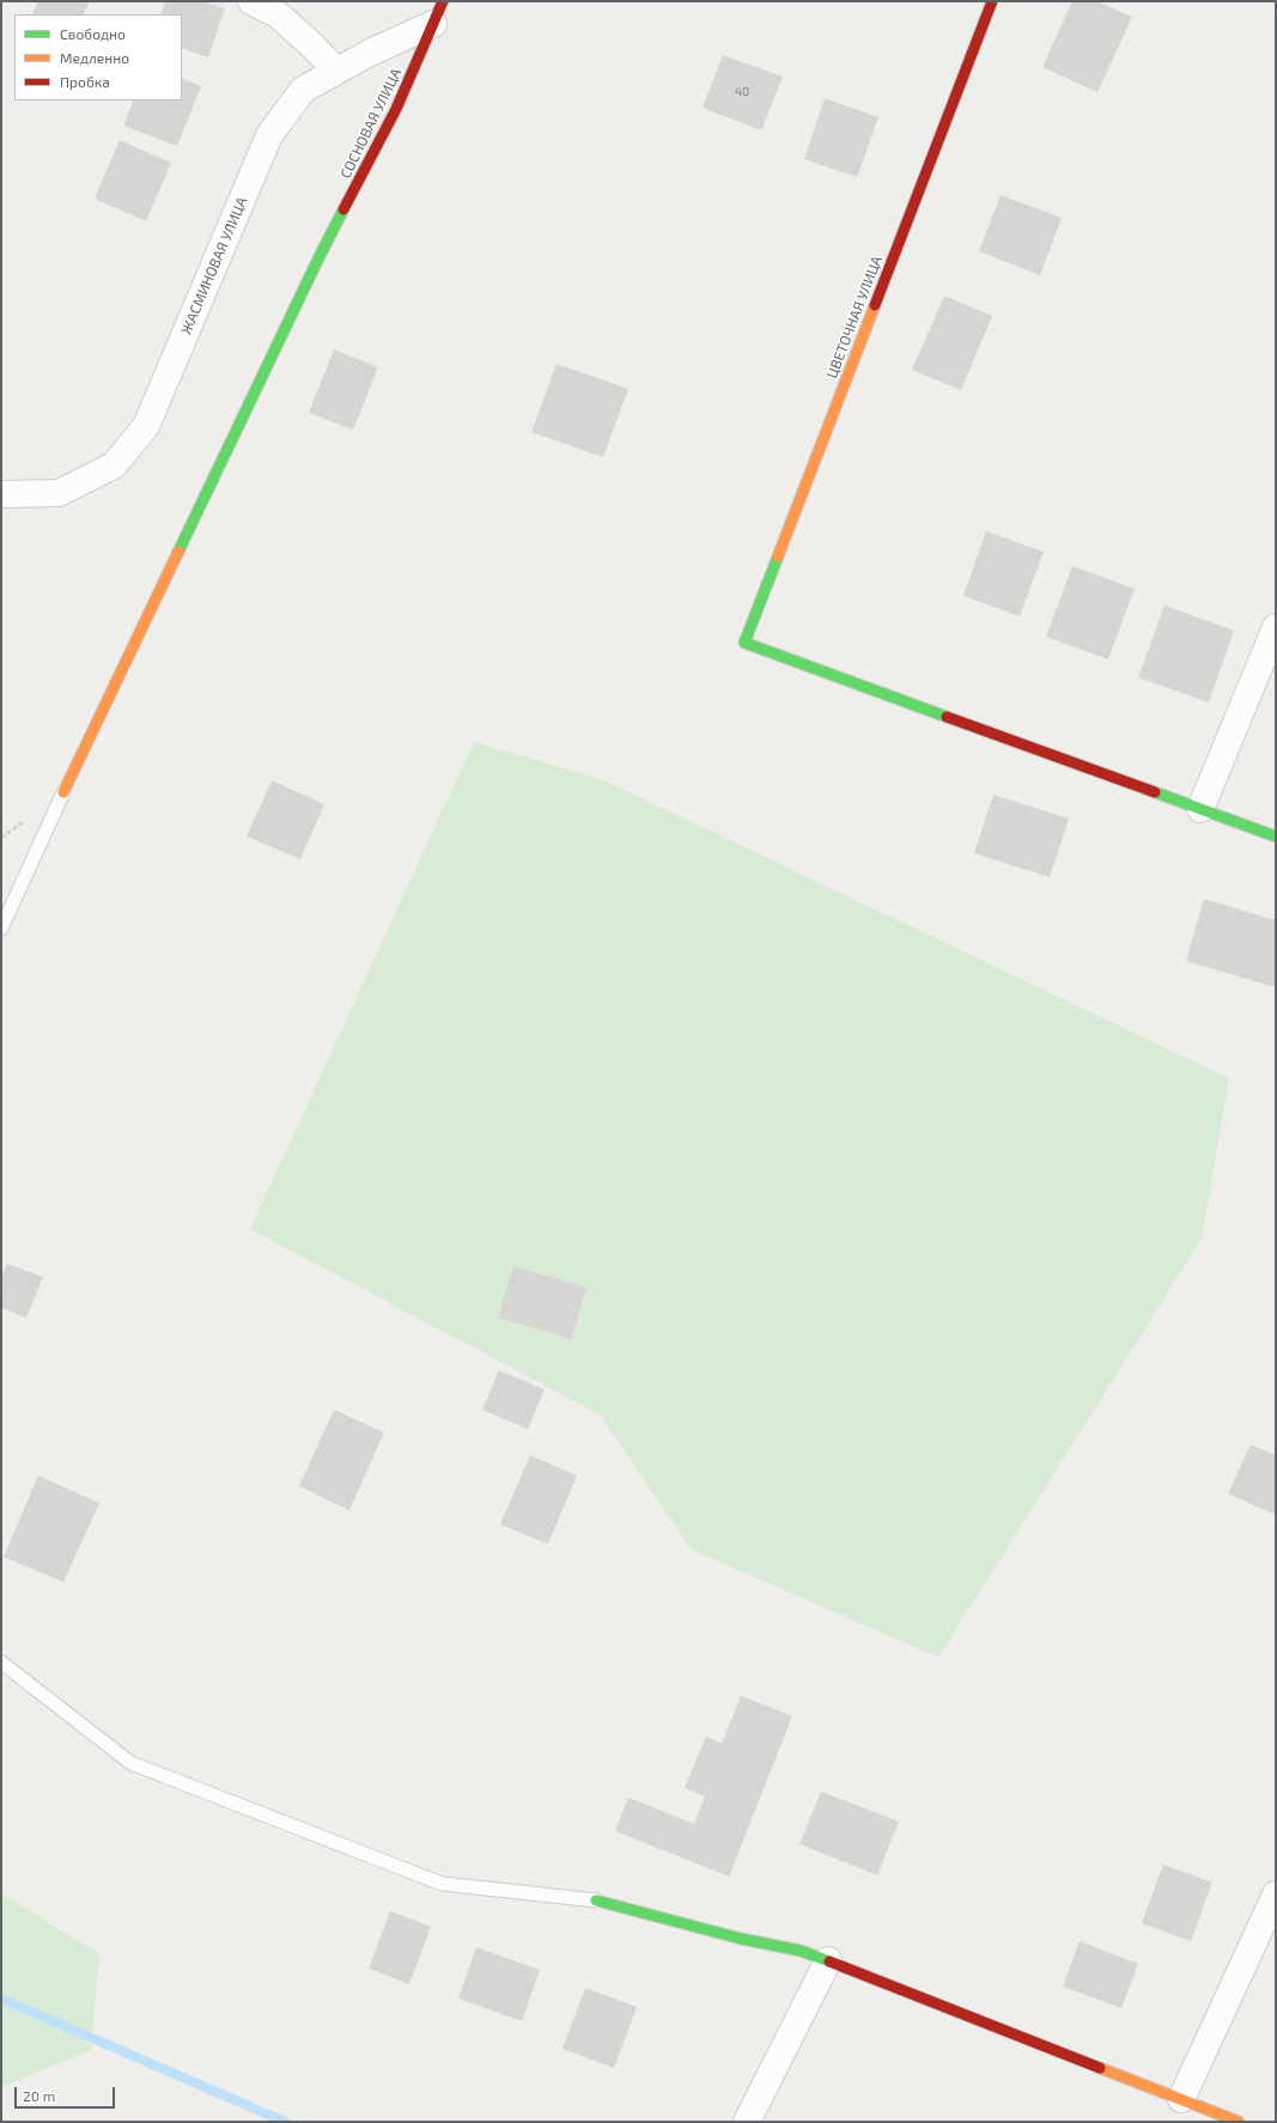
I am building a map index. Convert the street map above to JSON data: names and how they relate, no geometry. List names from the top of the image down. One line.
{"streets":{"street":["СОСНОВАЯ УЛИЦА","ЖАСМИНОВАЯ УЛИЦА","ЦВЕТОЧНАЯ УЛИЦА"]},"crossings":[["СОСНОВАЯ УЛИЦА","ЖАСМИНОВАЯ УЛИЦА"]],"house_numbers":["40"],"legend":["Свободно","Медленно","Пробка"],"scale_bar":"20 m"}
